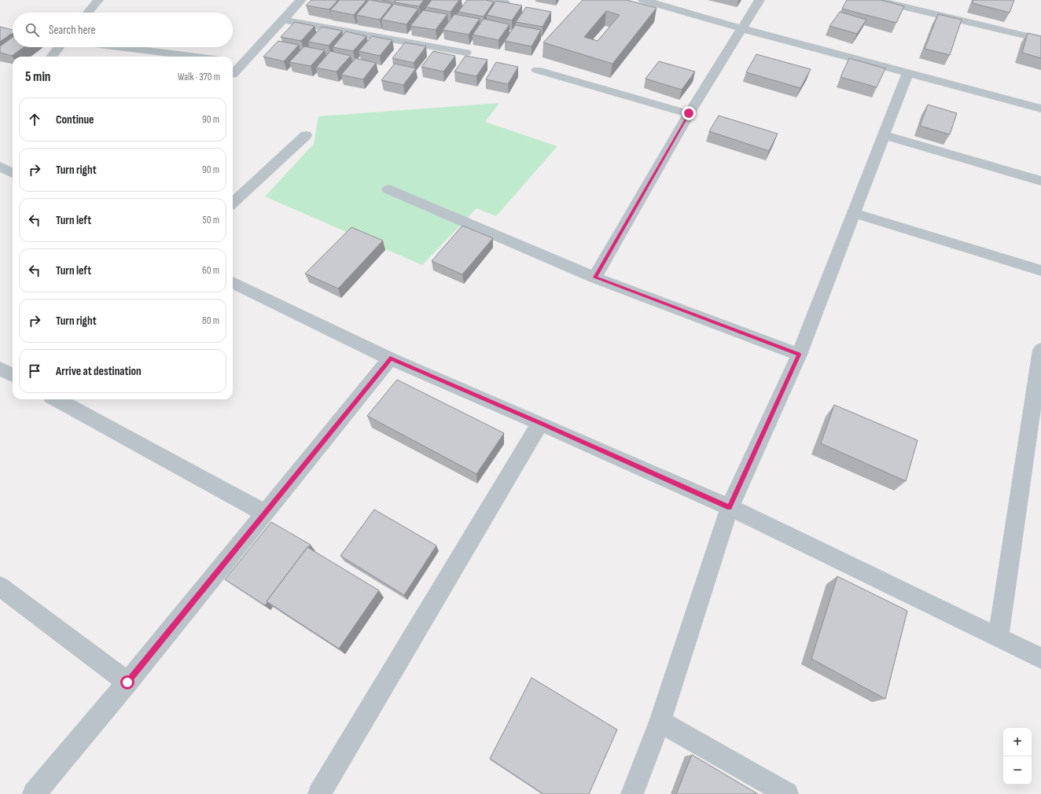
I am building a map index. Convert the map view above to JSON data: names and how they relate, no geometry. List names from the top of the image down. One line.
{"page":{"search":"Search here","heading":["5 min","Walk · 370 m"],"list":[["Continue","90 m"],["Turn right","90 m"],["Turn left","50 m"],["Turn left","60 m"],["Turn right","80 m"],"Arrive at destination"],"map_buttons":["+","−"]}}
